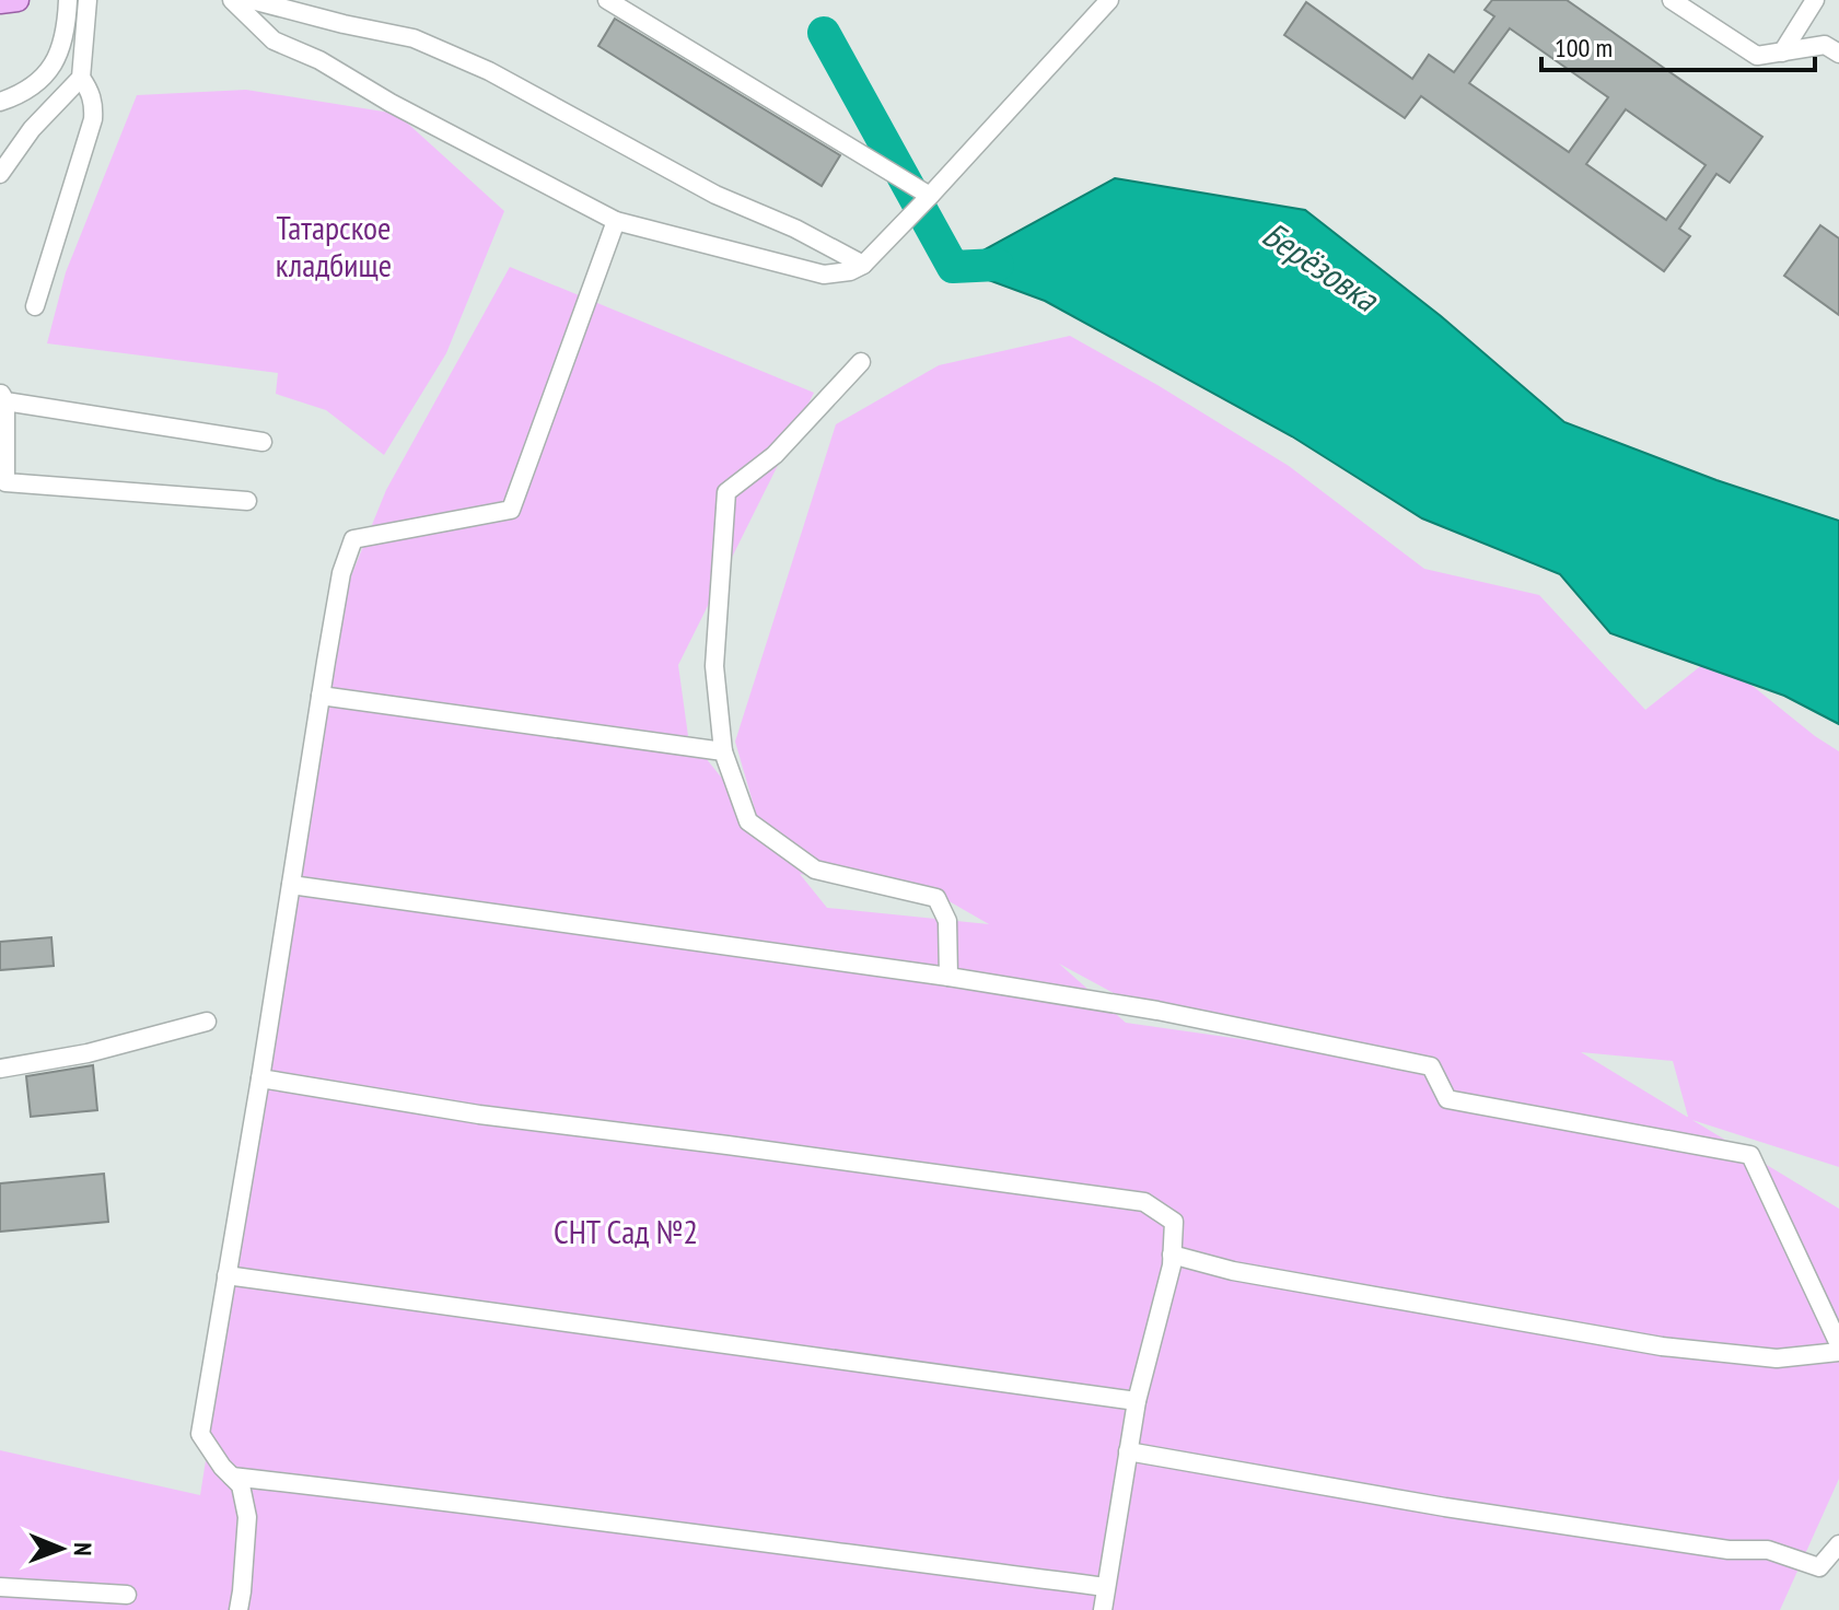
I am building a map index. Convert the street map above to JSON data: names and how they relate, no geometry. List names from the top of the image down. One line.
{"water":["Берёзовка"],"parks":["Татарское кладбище","СНТ Сад №2"],"scale_bar":"100 m","north":"right"}
